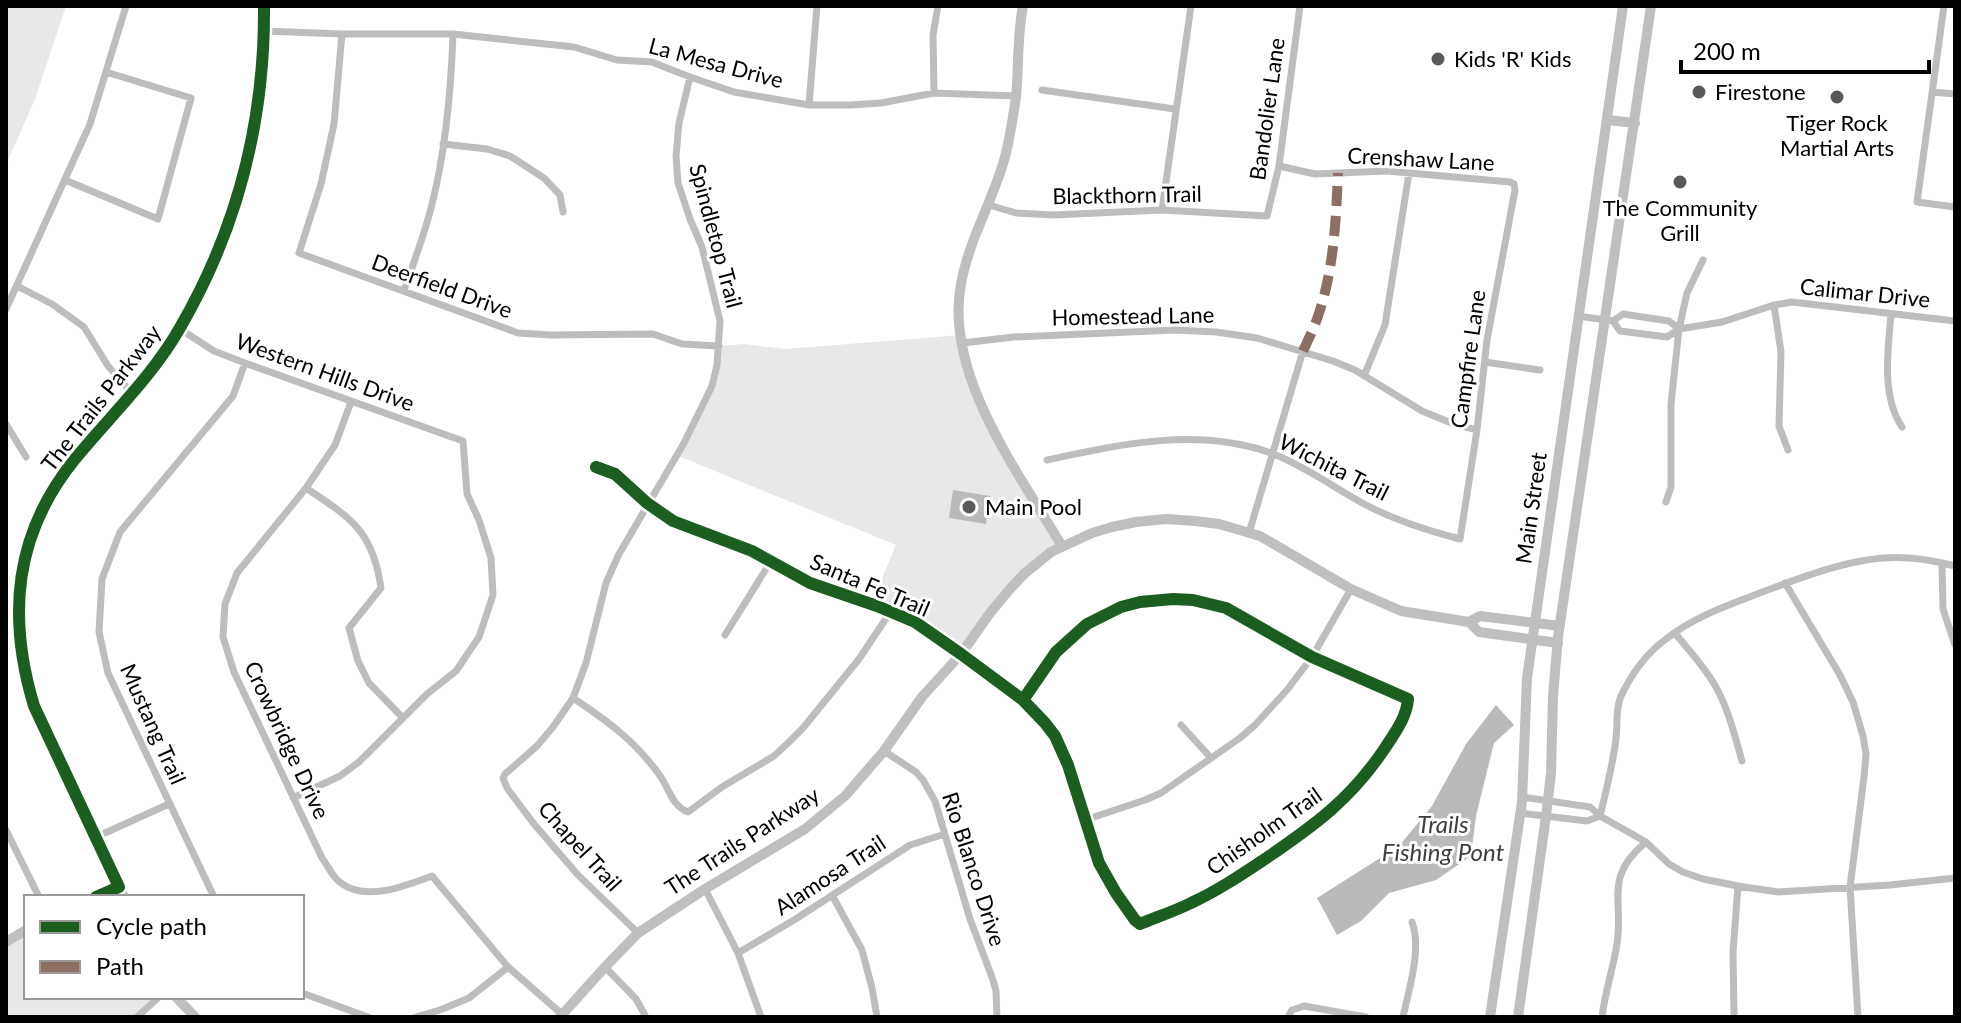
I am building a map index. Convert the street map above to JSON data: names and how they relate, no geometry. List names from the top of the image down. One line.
{"streets":{"street":["La Mesa Drive","Bandolier Lane","Crenshaw Lane","Blackthorn Trail","Spindletop Trail","Deerfield Drive","Calimar Drive","Homestead Lane","Campfire Lane","Western Hills Drive","The Trails Parkway","Wichita Trail","Main Street","Santa Fe Trail","Mustang Trail","Crowbridge Drive","Chisholm Trail","Chapel Trail","Rio Blanco Drive","Alamosa Trail"]},"crossings":[["La Mesa Drive","Spindletop Trail"],["La Mesa Drive","Deerfield Drive"],["La Mesa Drive","The Trails Parkway"],["Bandolier Lane","Crenshaw Lane"],["Bandolier Lane","Blackthorn Trail"],["Crenshaw Lane","Campfire Lane"],["Spindletop Trail","Deerfield Drive"],["Spindletop Trail","Santa Fe Trail"],["Spindletop Trail","Chapel Trail"],["Calimar Drive","Main Street"],["Homestead Lane","Campfire Lane"],["Campfire Lane","Wichita Trail"],["Western Hills Drive","The Trails Parkway"],["Western Hills Drive","Mustang Trail"],["Western Hills Drive","Crowbridge Drive"],["The Trails Parkway","Main Street"],["The Trails Parkway","Santa Fe Trail"],["The Trails Parkway","Chapel Trail"],["The Trails Parkway","Rio Blanco Drive"],["Santa Fe Trail","Chisholm Trail"],["Rio Blanco Drive","Alamosa Trail"]],"water":["Trails Fishing Pont"],"places":["Kids 'R' Kids","Firestone","Tiger Rock Martial Arts","The Community Grill","Main Pool"],"legend":["Cycle path","Path"],"scale_bar":"200 m"}
